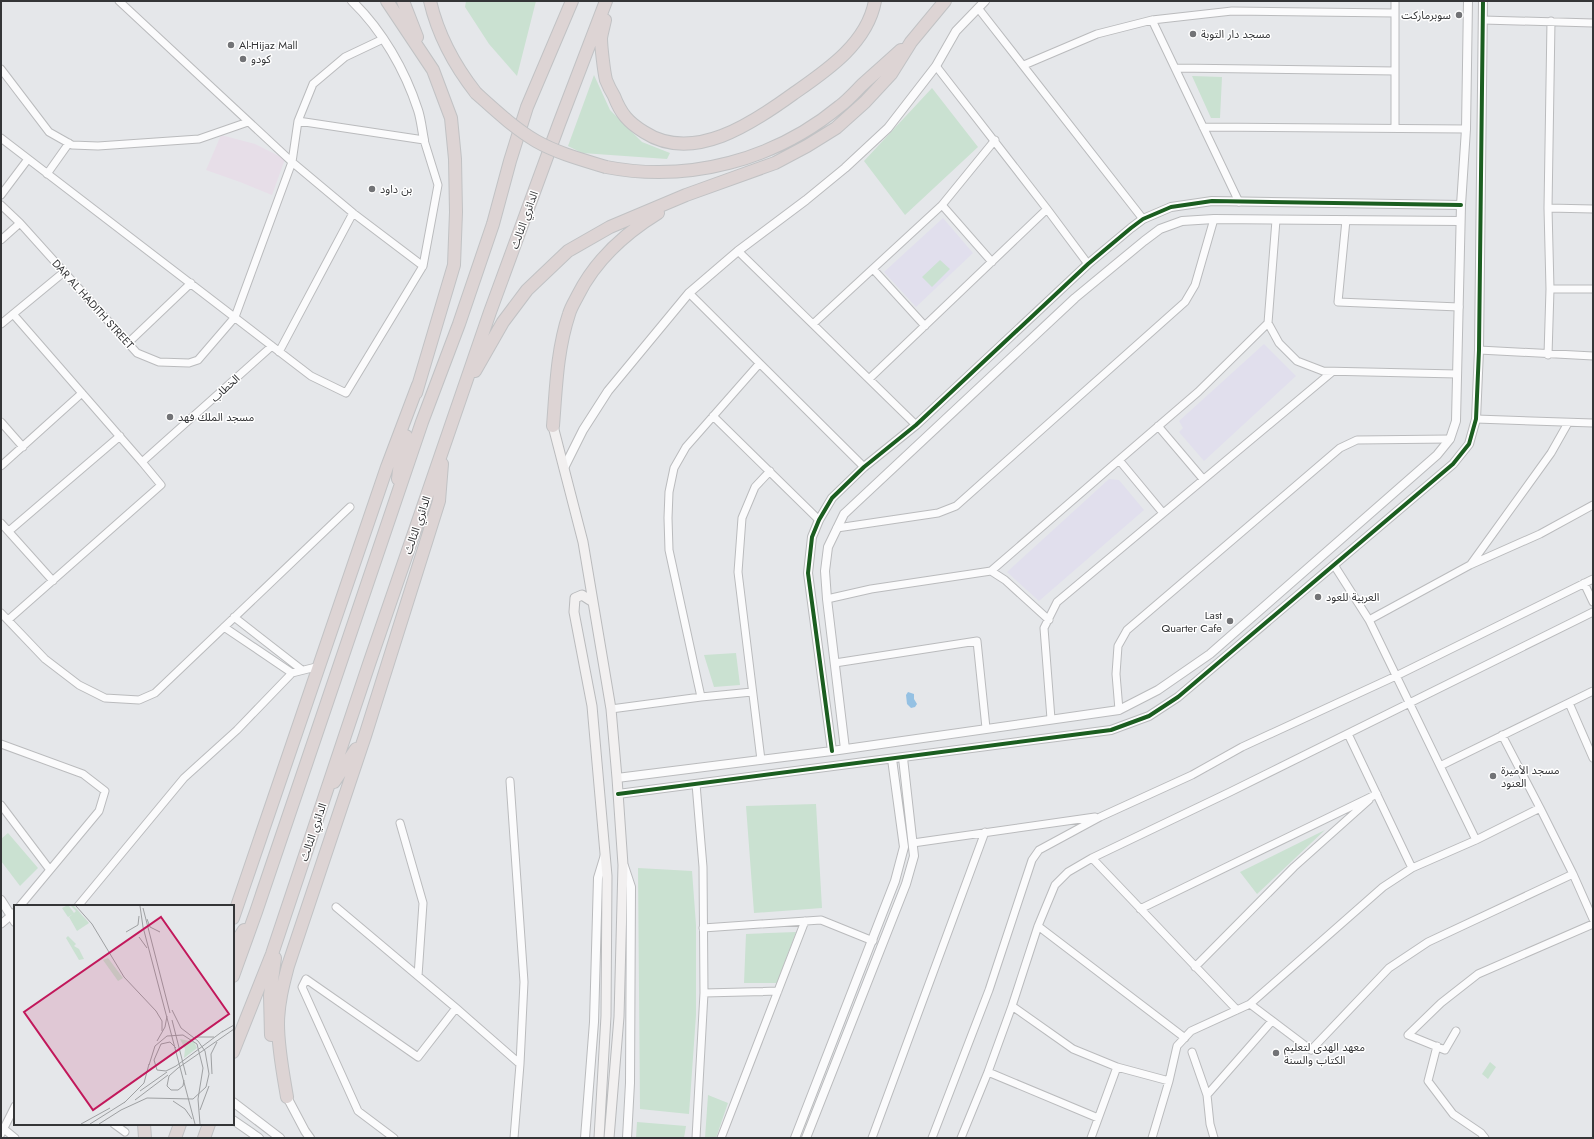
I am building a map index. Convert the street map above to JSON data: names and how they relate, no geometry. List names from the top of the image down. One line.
{"streets":{"highway":["الدائري الثالث"],"street":["DAR AL HADITH STREET","الخطاب"]},"places":["سوبرماركت","مسجد دار التوبة","Al-Hijaz Mall","كودو","بن داود","مسجد الملك فهد","العربية للعود","Last Quarter Cafe","مسجد الأميرة العنود","معهد الهدى لتعليم الكتاب والسنة"]}
